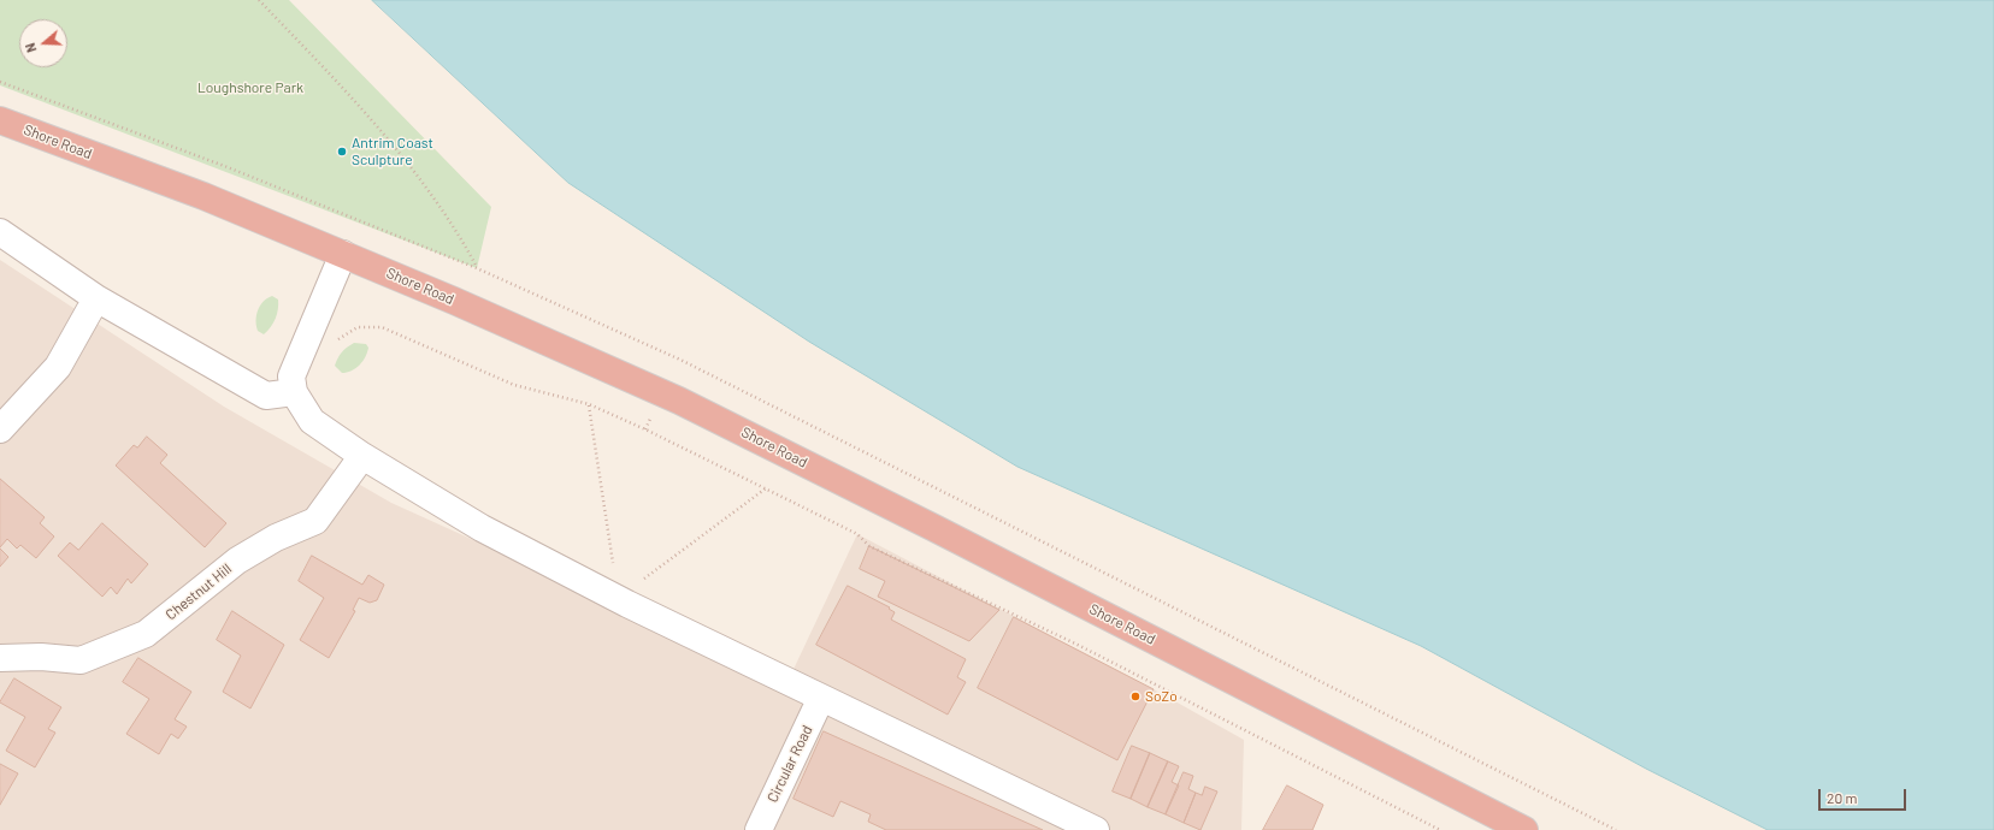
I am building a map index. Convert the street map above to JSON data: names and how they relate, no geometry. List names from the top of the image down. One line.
{"streets":{"highway":["Shore Road"],"street":["Chestnut Hill","Circular Road"]},"parks":["Loughshore Park"],"places":["Antrim Coast Sculpture","SoZo"],"scale_bar":"20 m","north":"left"}
